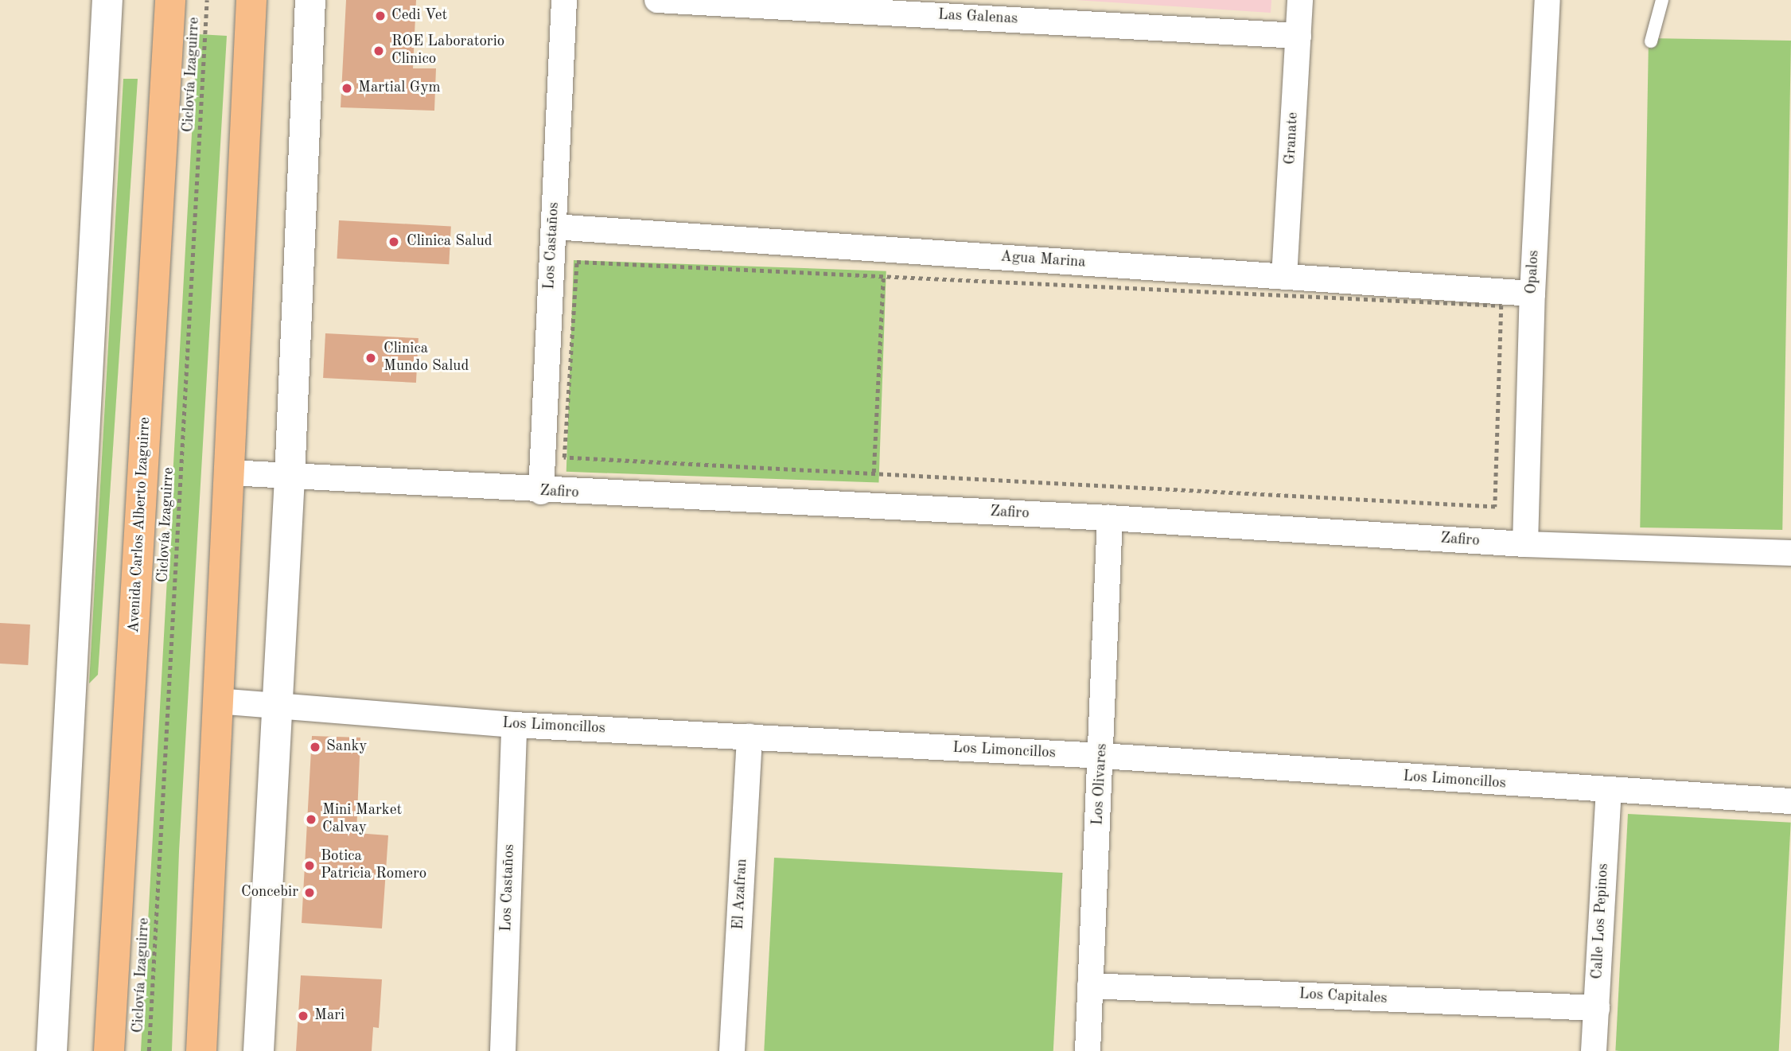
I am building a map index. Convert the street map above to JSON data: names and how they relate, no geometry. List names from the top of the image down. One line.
{"streets":{"main road":["Avenida Carlos Alberto Izaguirre"],"street":["Las Galenas","Granate","Los Castaños","Agua Marina","Opalos","Zafiro","Los Limoncillos","Los Olivares","El Azafran","Calle Los Pepinos","Los Capitales"],"path":["Ciclovía Izaguirre"]},"crossings":[["Las Galenas","Granate"],["Granate","Agua Marina"],["Los Castaños","Agua Marina"],["Los Castaños","Zafiro"],["Los Castaños","Los Limoncillos"],["Agua Marina","Opalos"],["Opalos","Zafiro"],["Zafiro","Los Olivares"],["Los Limoncillos","Los Olivares"],["Los Limoncillos","El Azafran"],["Los Limoncillos","Calle Los Pepinos"],["Los Olivares","Los Capitales"],["Calle Los Pepinos","Los Capitales"]],"places":["Cedi Vet","ROE Laboratorio Clinico","Martial Gym","Clinica Salud","Clinica Mundo Salud","Sanky","Mini Market Calvay","Botica Patricia Romero","Concebir","Mari"]}
